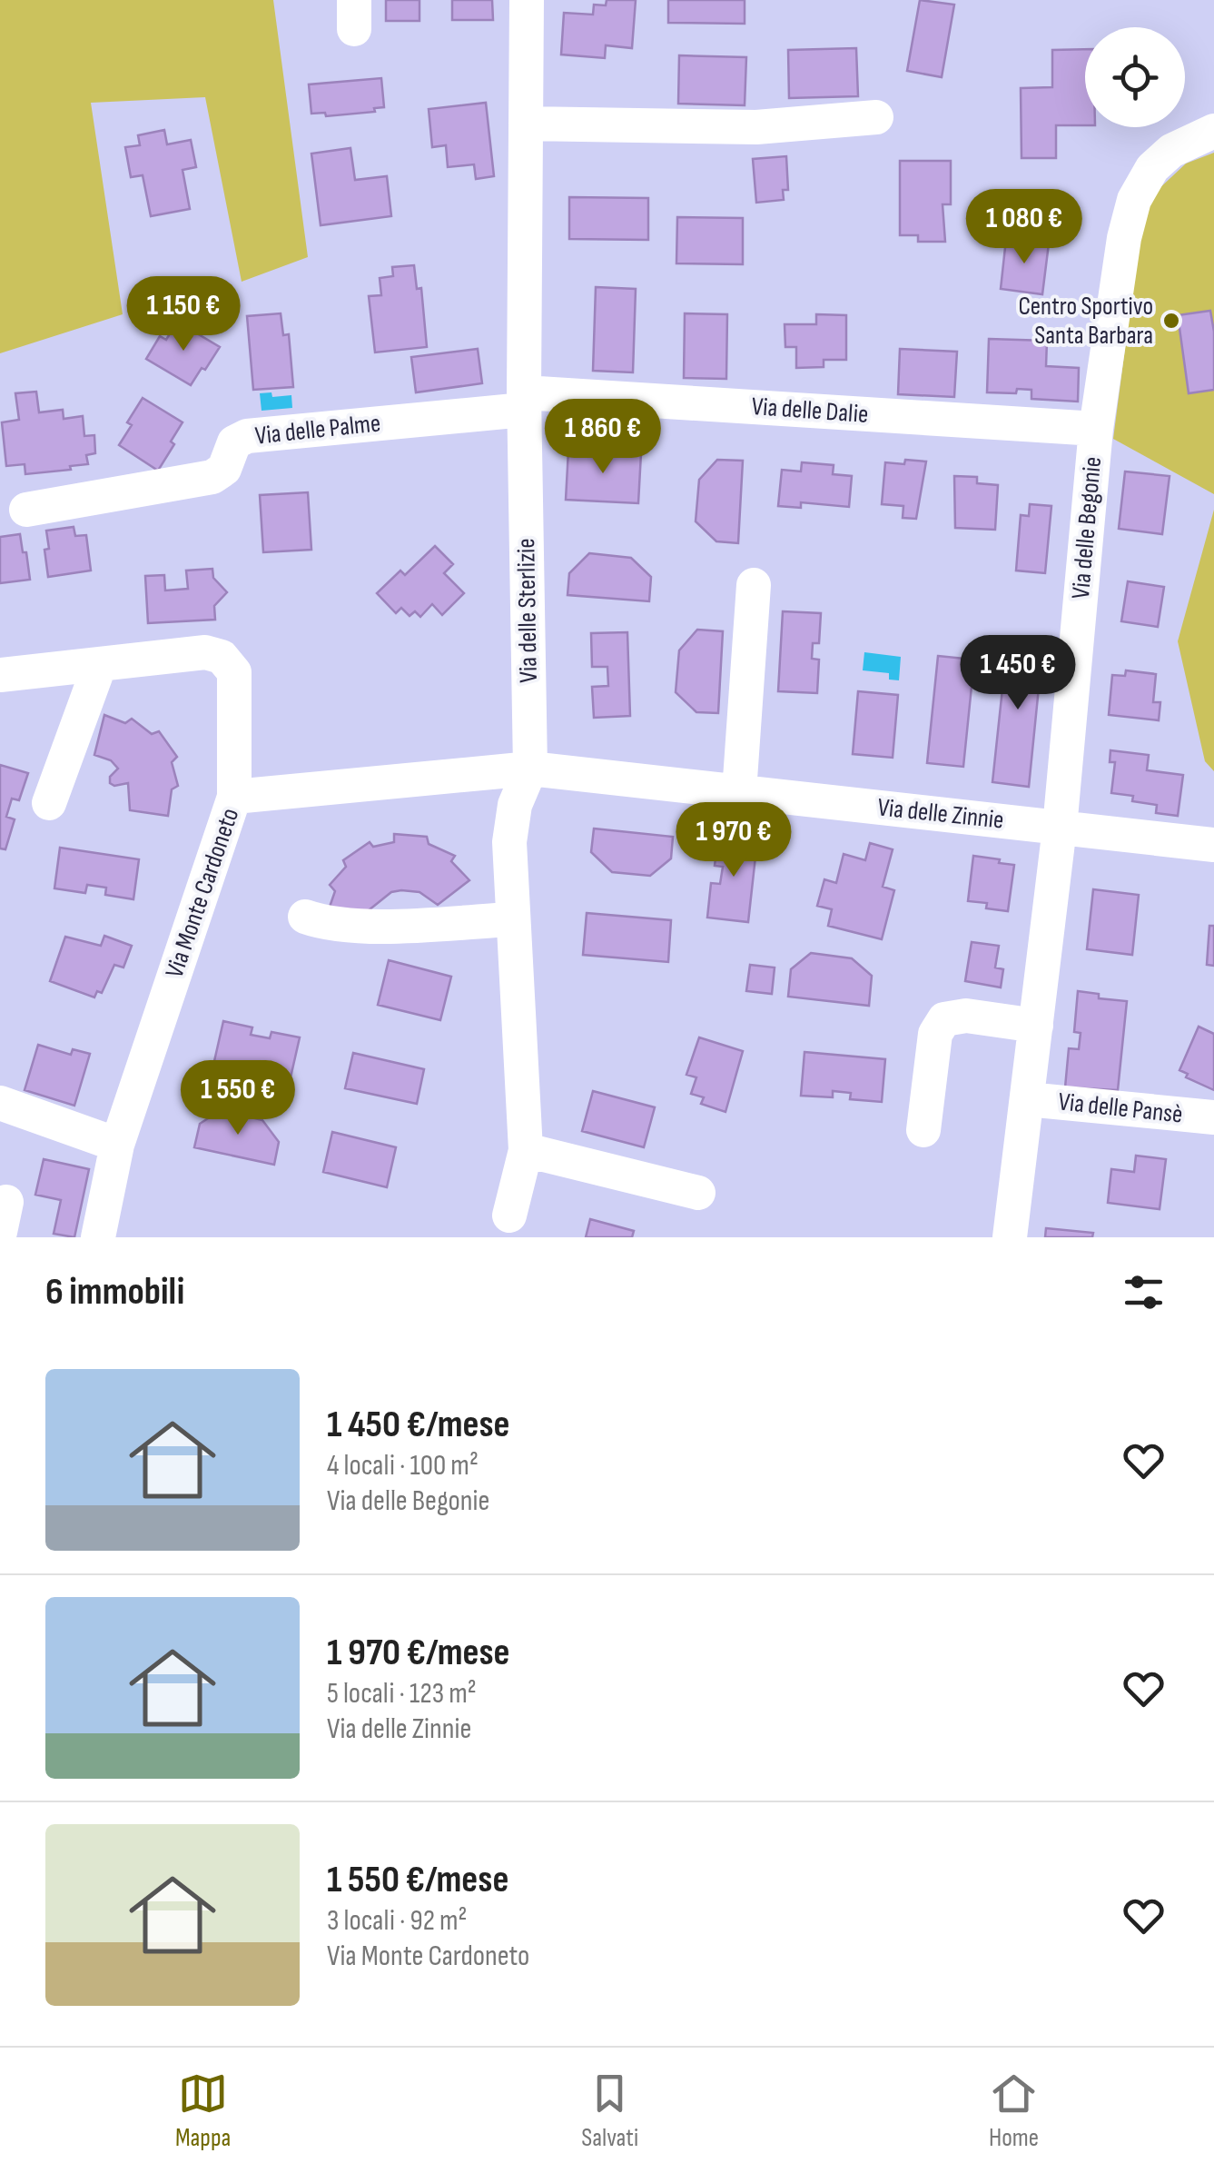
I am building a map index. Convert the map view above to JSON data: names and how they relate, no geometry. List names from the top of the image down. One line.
{"streets":{"street":["Via delle Dalie","Via delle Palme","Via delle Begonie","Via delle Sterlizie","Via delle Zinnie","Via Monte Cardoneto","Via delle Pansè"]},"crossings":[["Via delle Dalie","Via delle Palme"],["Via delle Dalie","Via delle Begonie"],["Via delle Dalie","Via delle Sterlizie"],["Via delle Palme","Via delle Sterlizie"],["Via delle Begonie","Via delle Zinnie"],["Via delle Begonie","Via delle Pansè"],["Via delle Sterlizie","Via delle Zinnie"],["Via delle Zinnie","Via Monte Cardoneto"]],"places":["Centro Sportivo Santa Barbara"],"page":{"price":["1 080 €","1 150 €","1 860 €","1 450 €","1 970 €","1 550 €"],"heading":"6 immobili","list":[{"name":"1 450 €/mese","note":"4 locali · 100 m² · Via delle Begonie"},{"name":"1 970 €/mese","note":"5 locali · 123 m² · Via delle Zinnie"},{"name":"1 550 €/mese","note":"3 locali · 92 m² · Via Monte Cardoneto"}],"tabs":["Mappa","Salvati","Home"]}}
